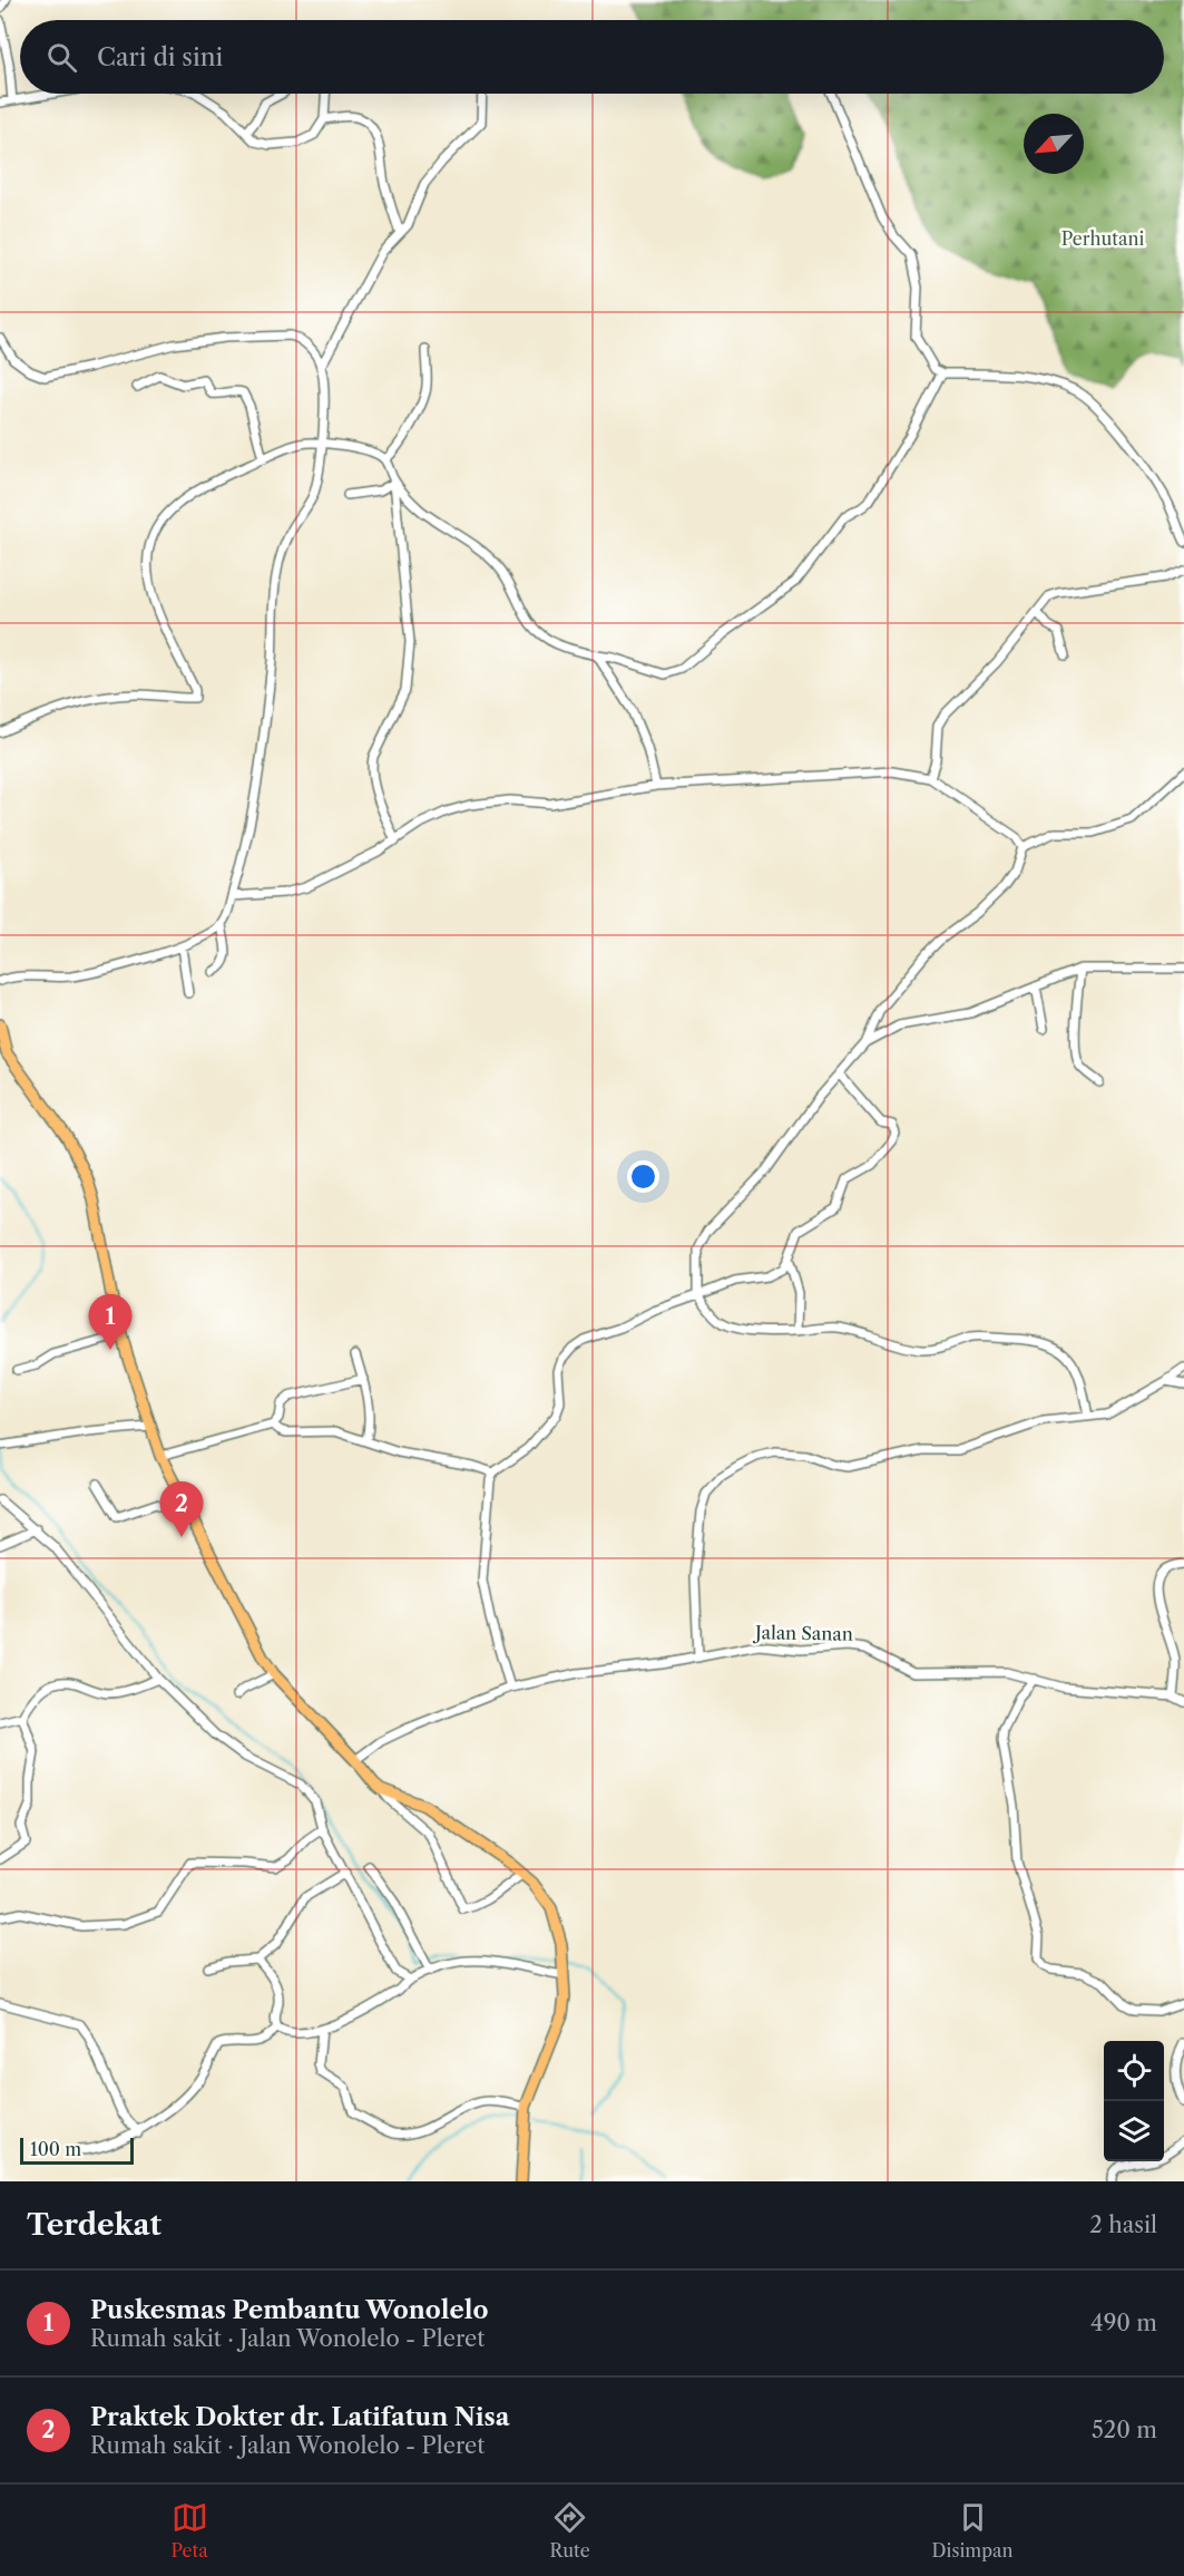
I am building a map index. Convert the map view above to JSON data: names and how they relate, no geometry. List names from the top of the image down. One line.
{"streets":{"street":["Jalan Sanan"]},"parks":["Perhutani"],"scale_bar":"100 m","north":"bottom left","page":{"search":"Cari di sini","pins":["1","2"],"scale":"100 m","heading":["Terdekat","2 hasil"],"list":[{"mark":"1","name":"Puskesmas Pembantu Wonolelo","note":"Rumah sakit · Jalan Wonolelo - Pleret","value":"490 m"},{"mark":"2","name":"Praktek Dokter dr. Latifatun Nisa","note":"Rumah sakit · Jalan Wonolelo - Pleret","value":"520 m"}],"nav":["Peta","Rute","Disimpan"]}}
